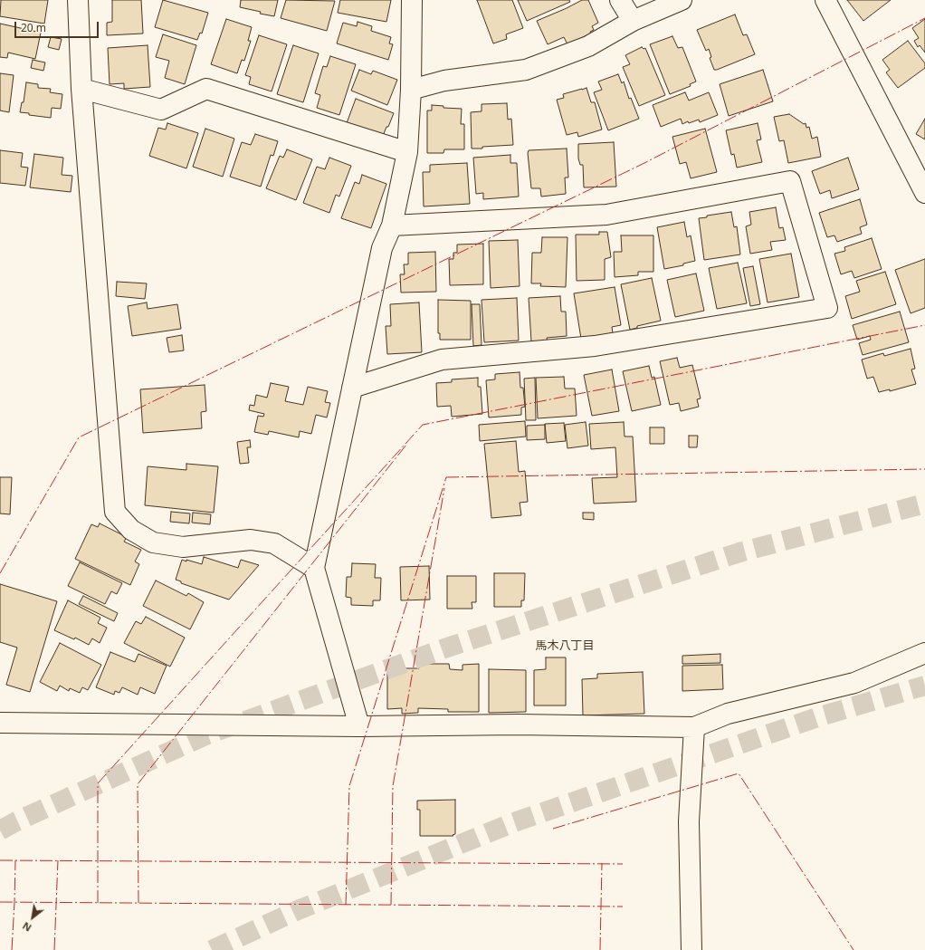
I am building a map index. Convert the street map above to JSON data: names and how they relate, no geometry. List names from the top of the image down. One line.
{"districts":["馬木八丁目"],"scale_bar":"20 m","north":"bottom left"}
